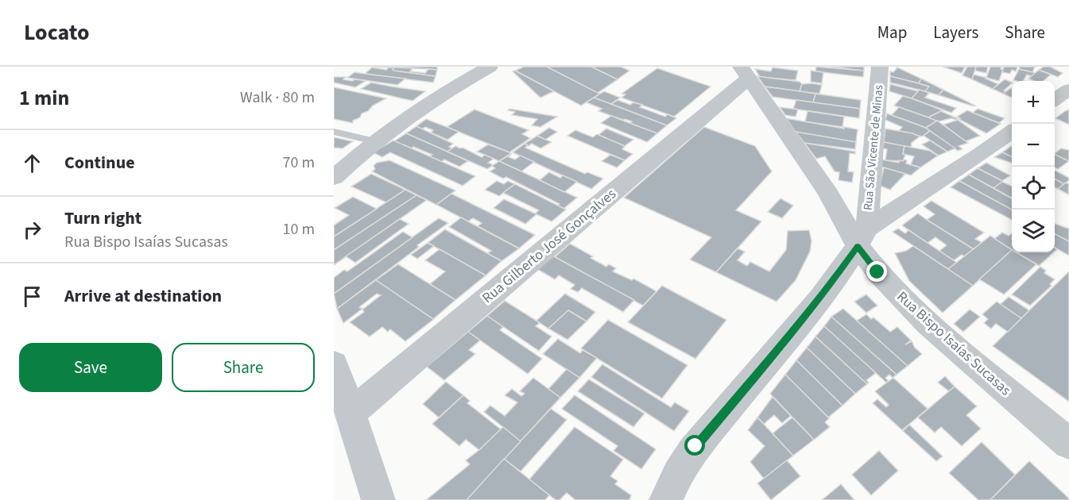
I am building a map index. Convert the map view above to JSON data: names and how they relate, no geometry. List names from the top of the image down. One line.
{"streets":{"street":["Rua São Vicente de Minas","Rua Gilberto José Gonçalves","Rua Bispo Isaías Sucasas"]},"crossings":[["Rua São Vicente de Minas","Rua Bispo Isaías Sucasas"],["Rua Gilberto José Gonçalves","Rua Bispo Isaías Sucasas"]],"page":{"header":"Locato","nav":["Map","Layers","Share"],"heading":["1 min","Walk · 80 m"],"map_buttons":["+","−"],"list":[["Continue","70 m"],["Turn right","Rua Bispo Isaías Sucasas","10 m"],"Arrive at destination"],"buttons":["Save","Share"]}}
